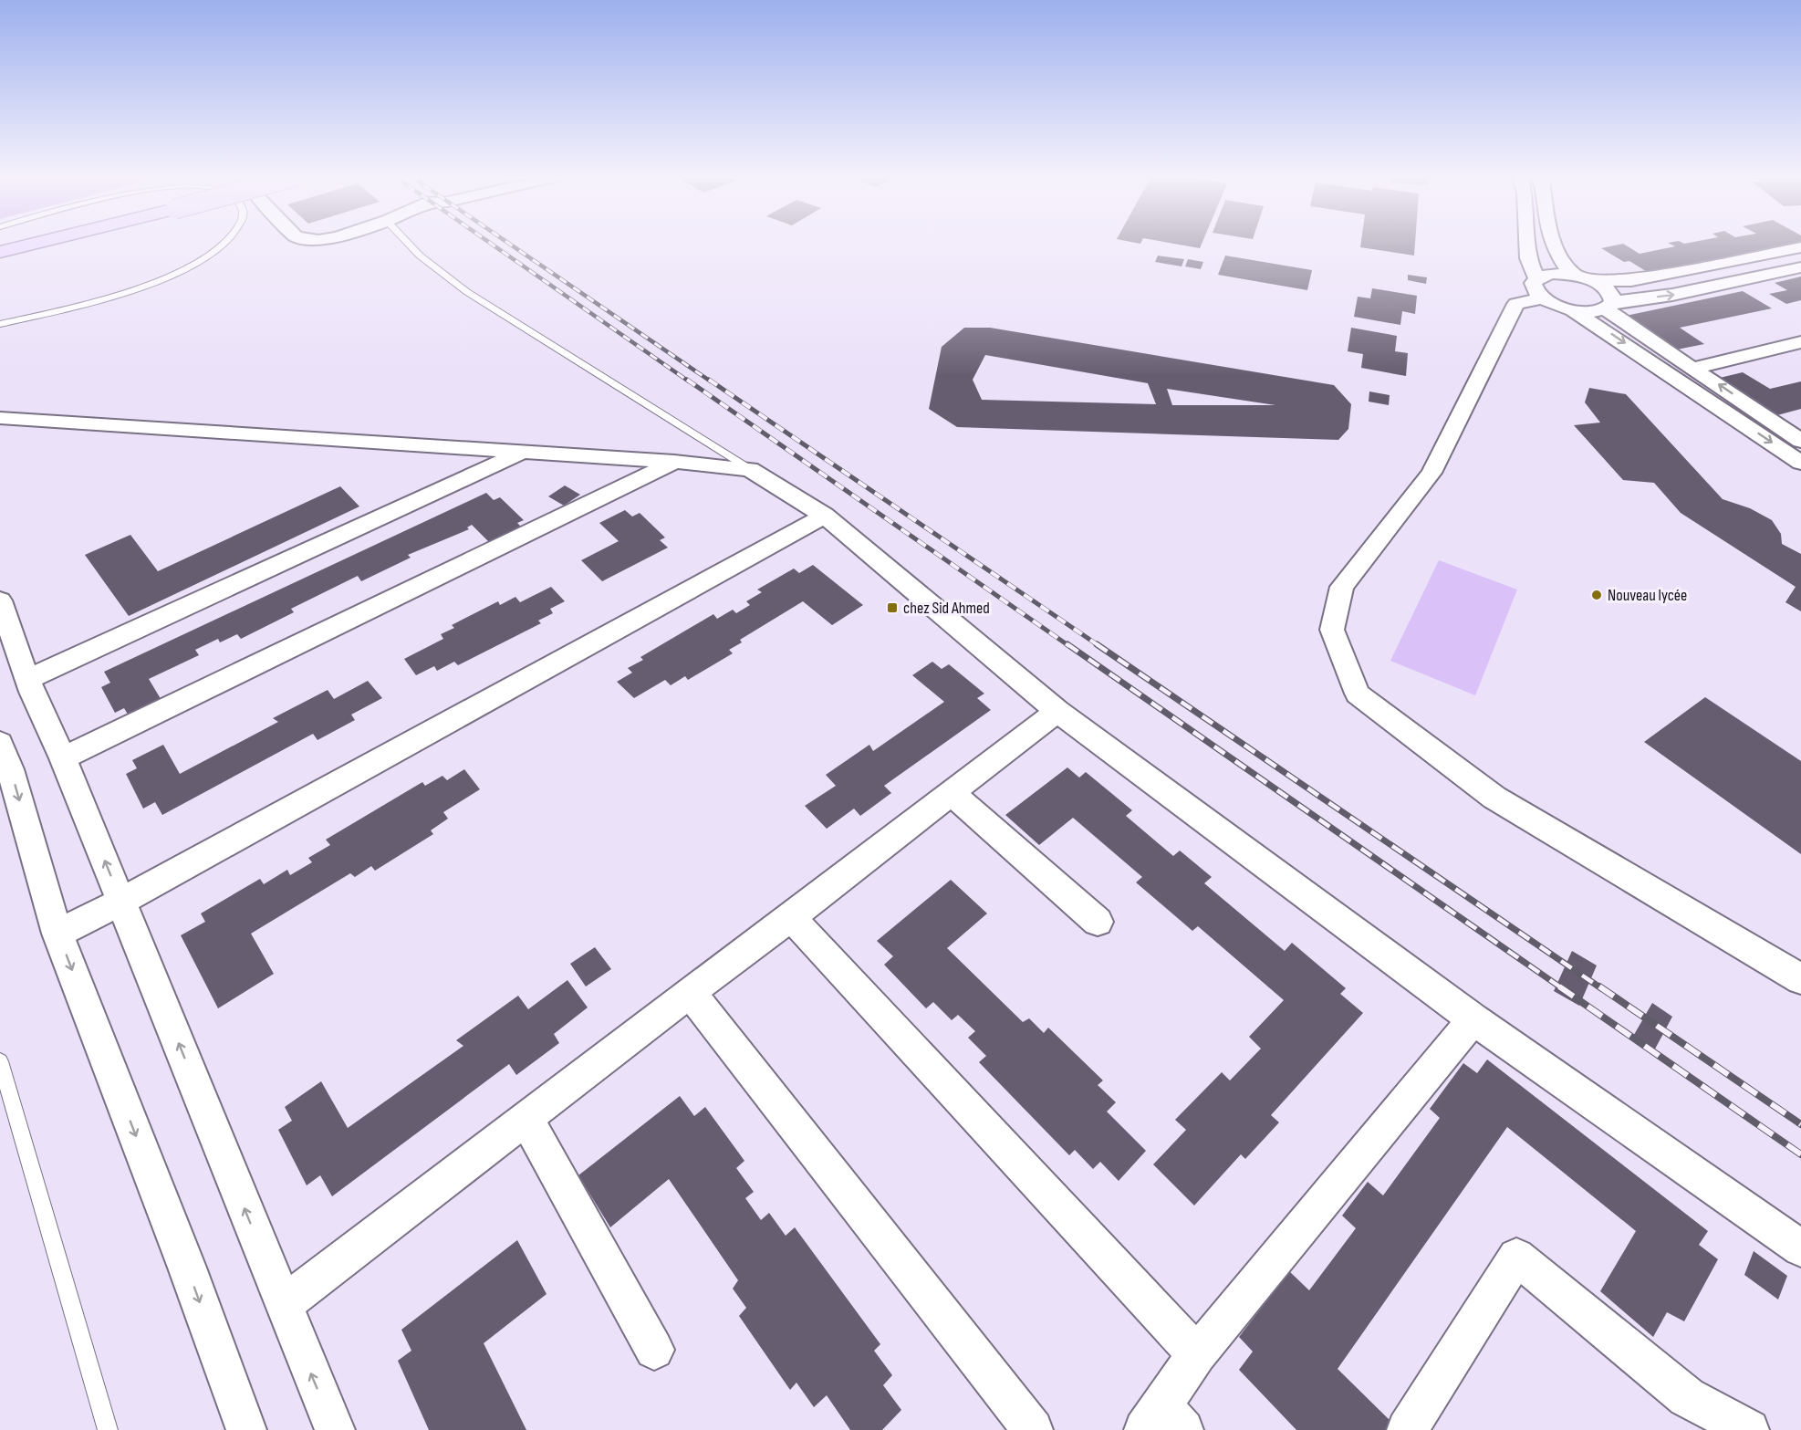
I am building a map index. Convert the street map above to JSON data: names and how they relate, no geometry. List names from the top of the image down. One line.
{"places":{"other":["Nouveau lycée"],"transit":["chez Sid Ahmed"]}}
